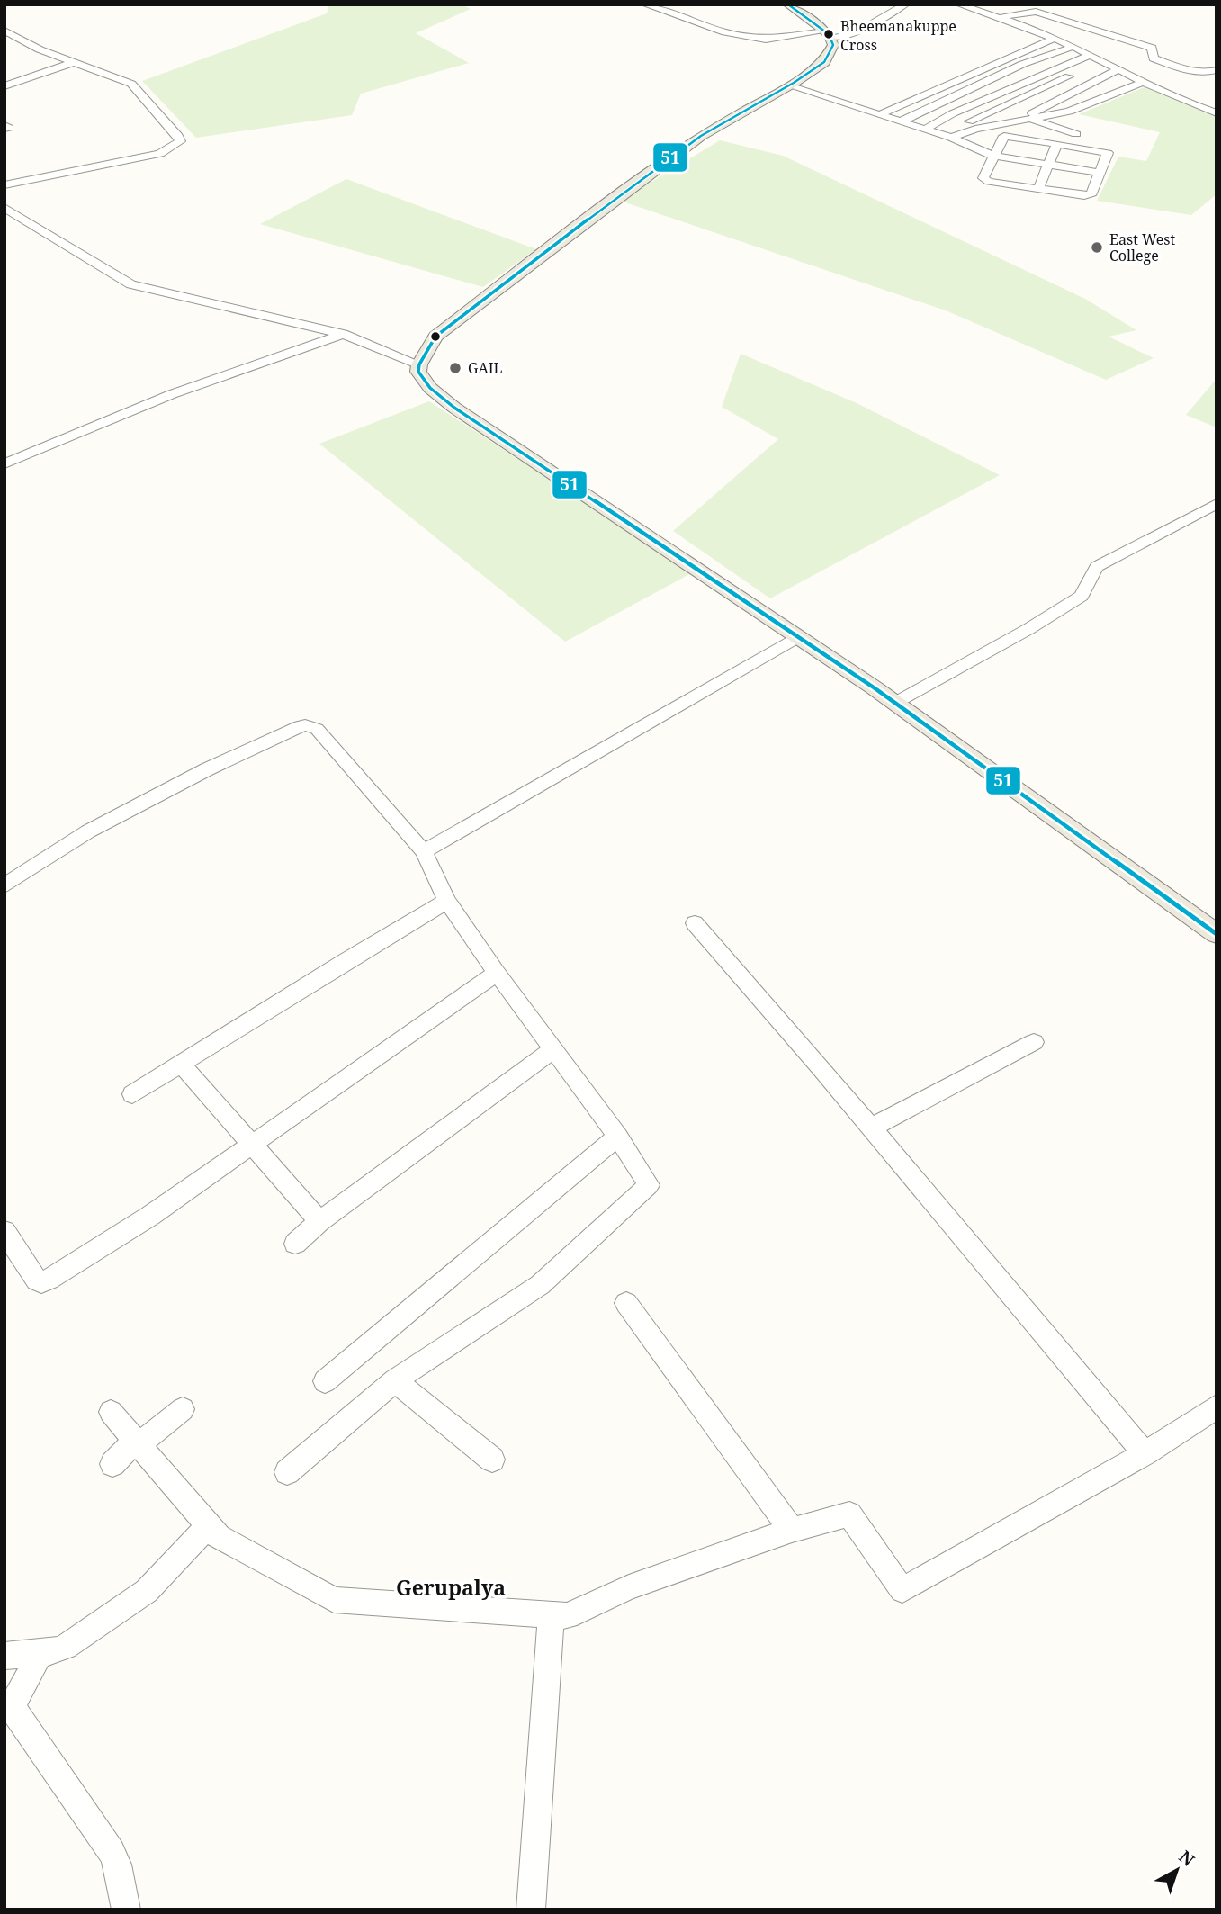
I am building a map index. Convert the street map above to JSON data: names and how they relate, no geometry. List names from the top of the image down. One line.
{"districts":["Gerupalya"],"places":["Bheemanakuppe Cross","East West College","GAIL"],"lines":["transit line 51"],"north":"top right"}
